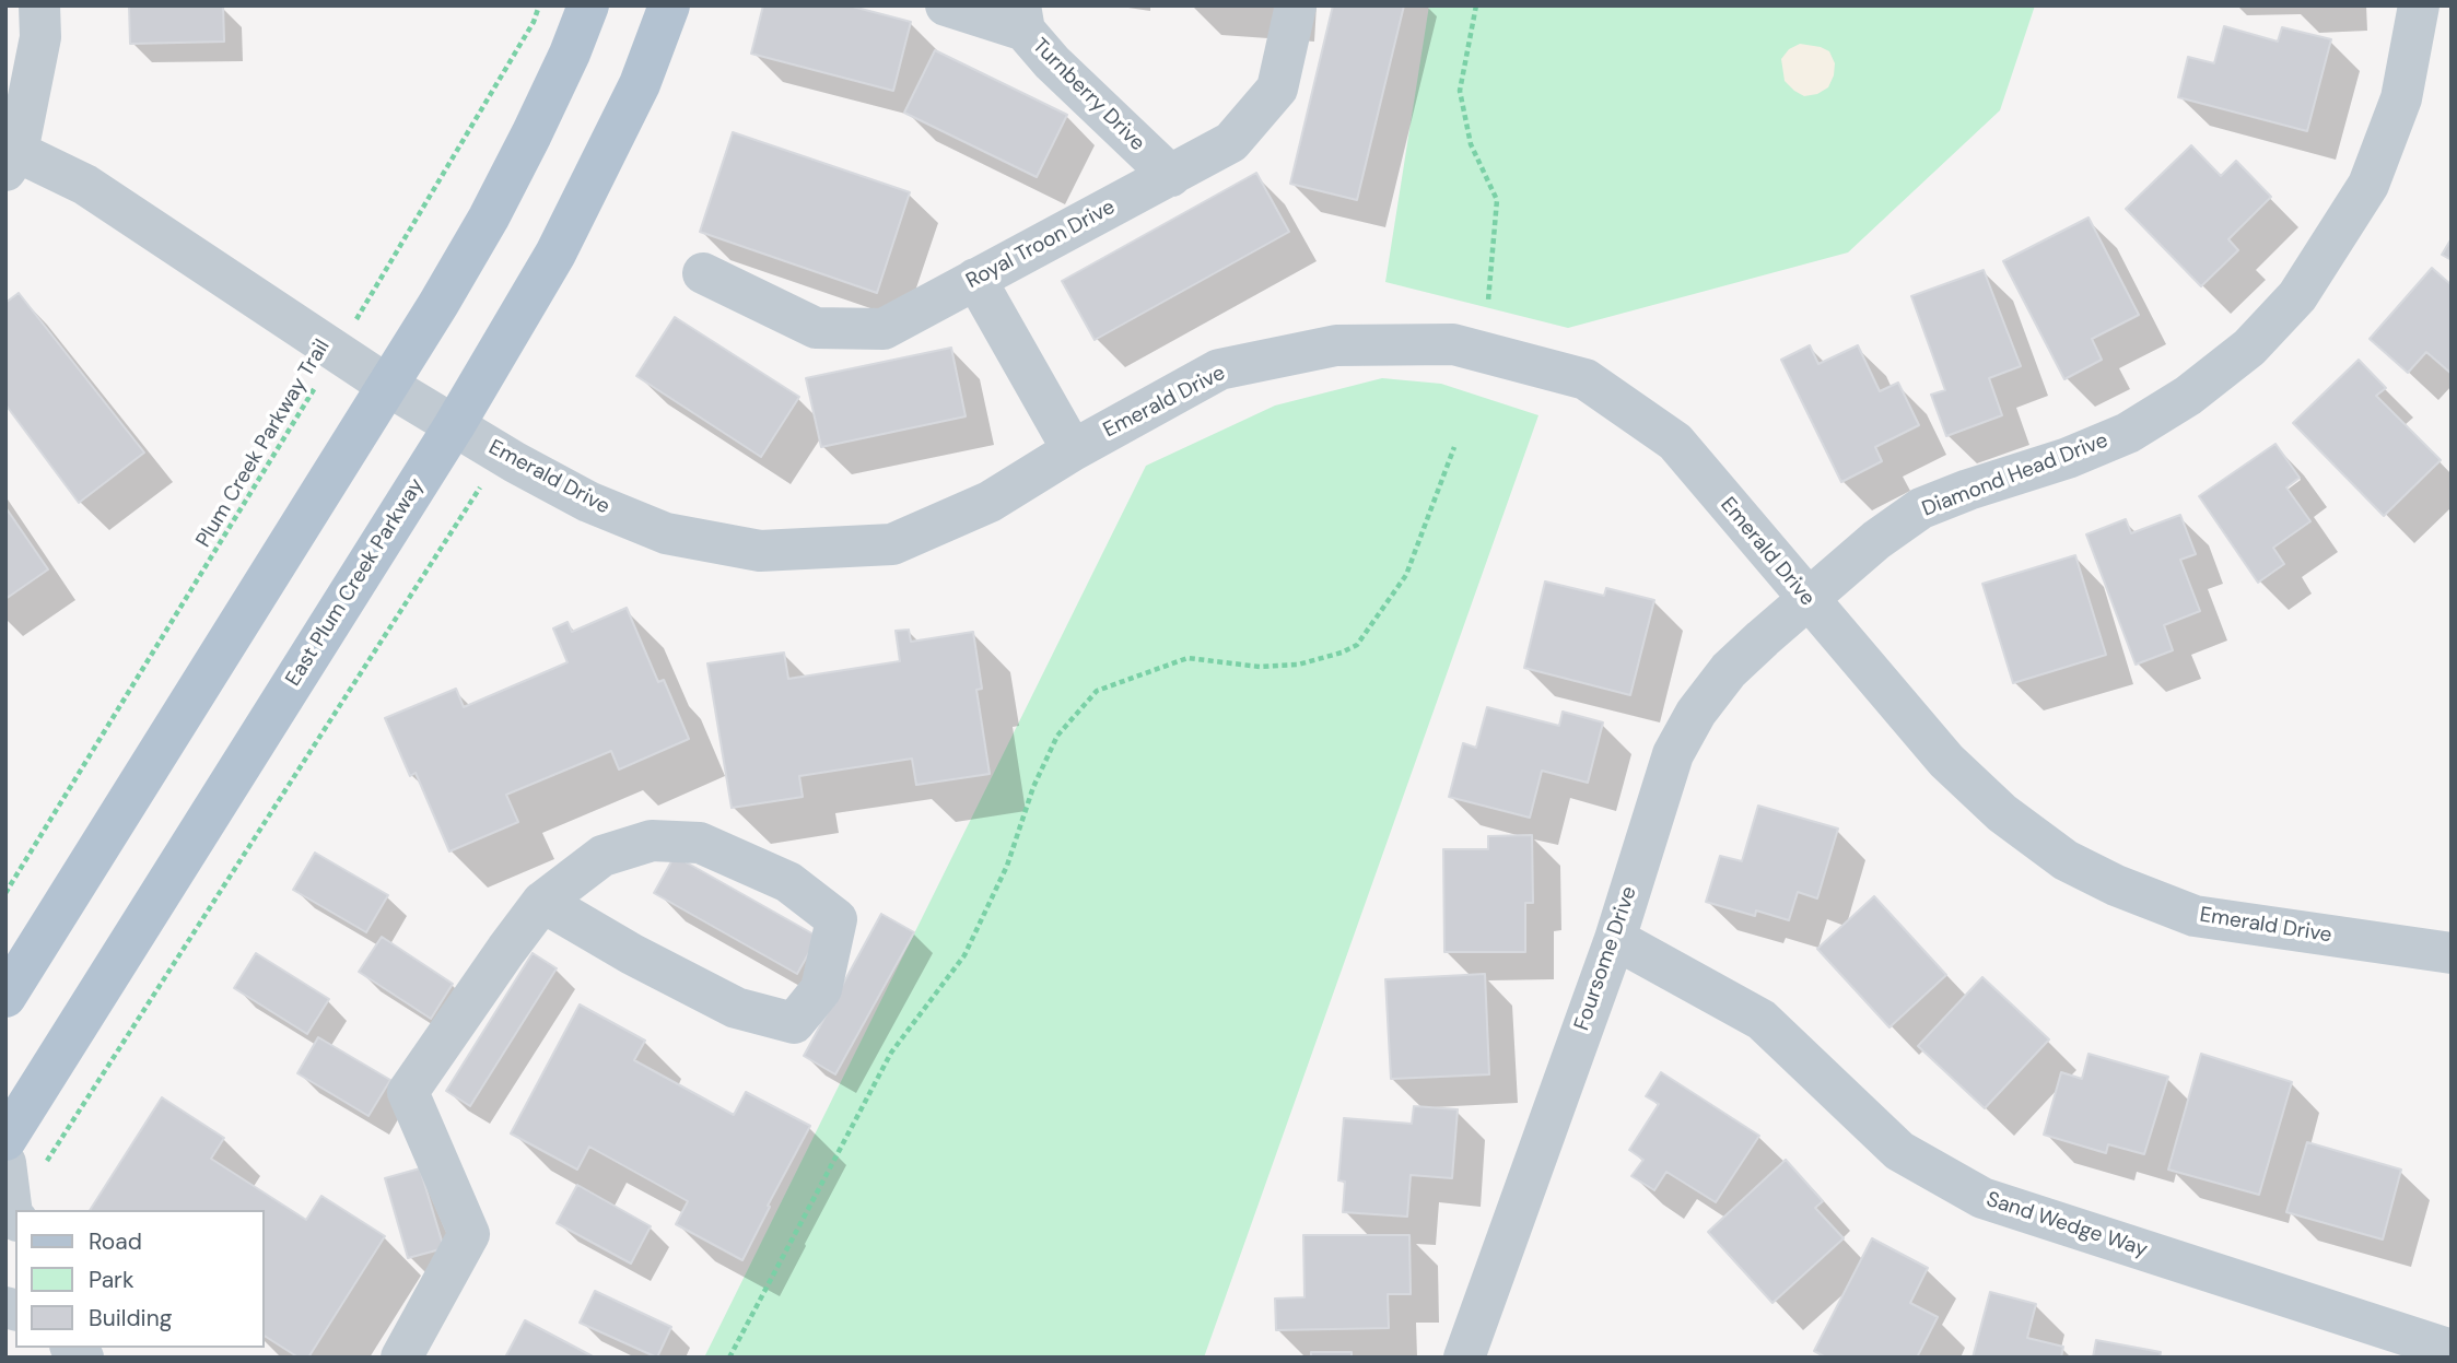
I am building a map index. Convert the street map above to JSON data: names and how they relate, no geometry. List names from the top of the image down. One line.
{"streets":{"main road":["East Plum Creek Parkway"],"street":["Turnberry Drive","Royal Troon Drive","Emerald Drive","Diamond Head Drive","Foursome Drive","Sand Wedge Way"],"path":["Plum Creek Parkway Trail"]},"crossings":[["Turnberry Drive","Royal Troon Drive"],["Emerald Drive","Plum Creek Parkway Trail"],["Emerald Drive","Diamond Head Drive"],["Emerald Drive","East Plum Creek Parkway"],["Emerald Drive","Foursome Drive"],["Diamond Head Drive","Foursome Drive"],["Foursome Drive","Sand Wedge Way"]],"legend":["Road","Park","Building"]}
